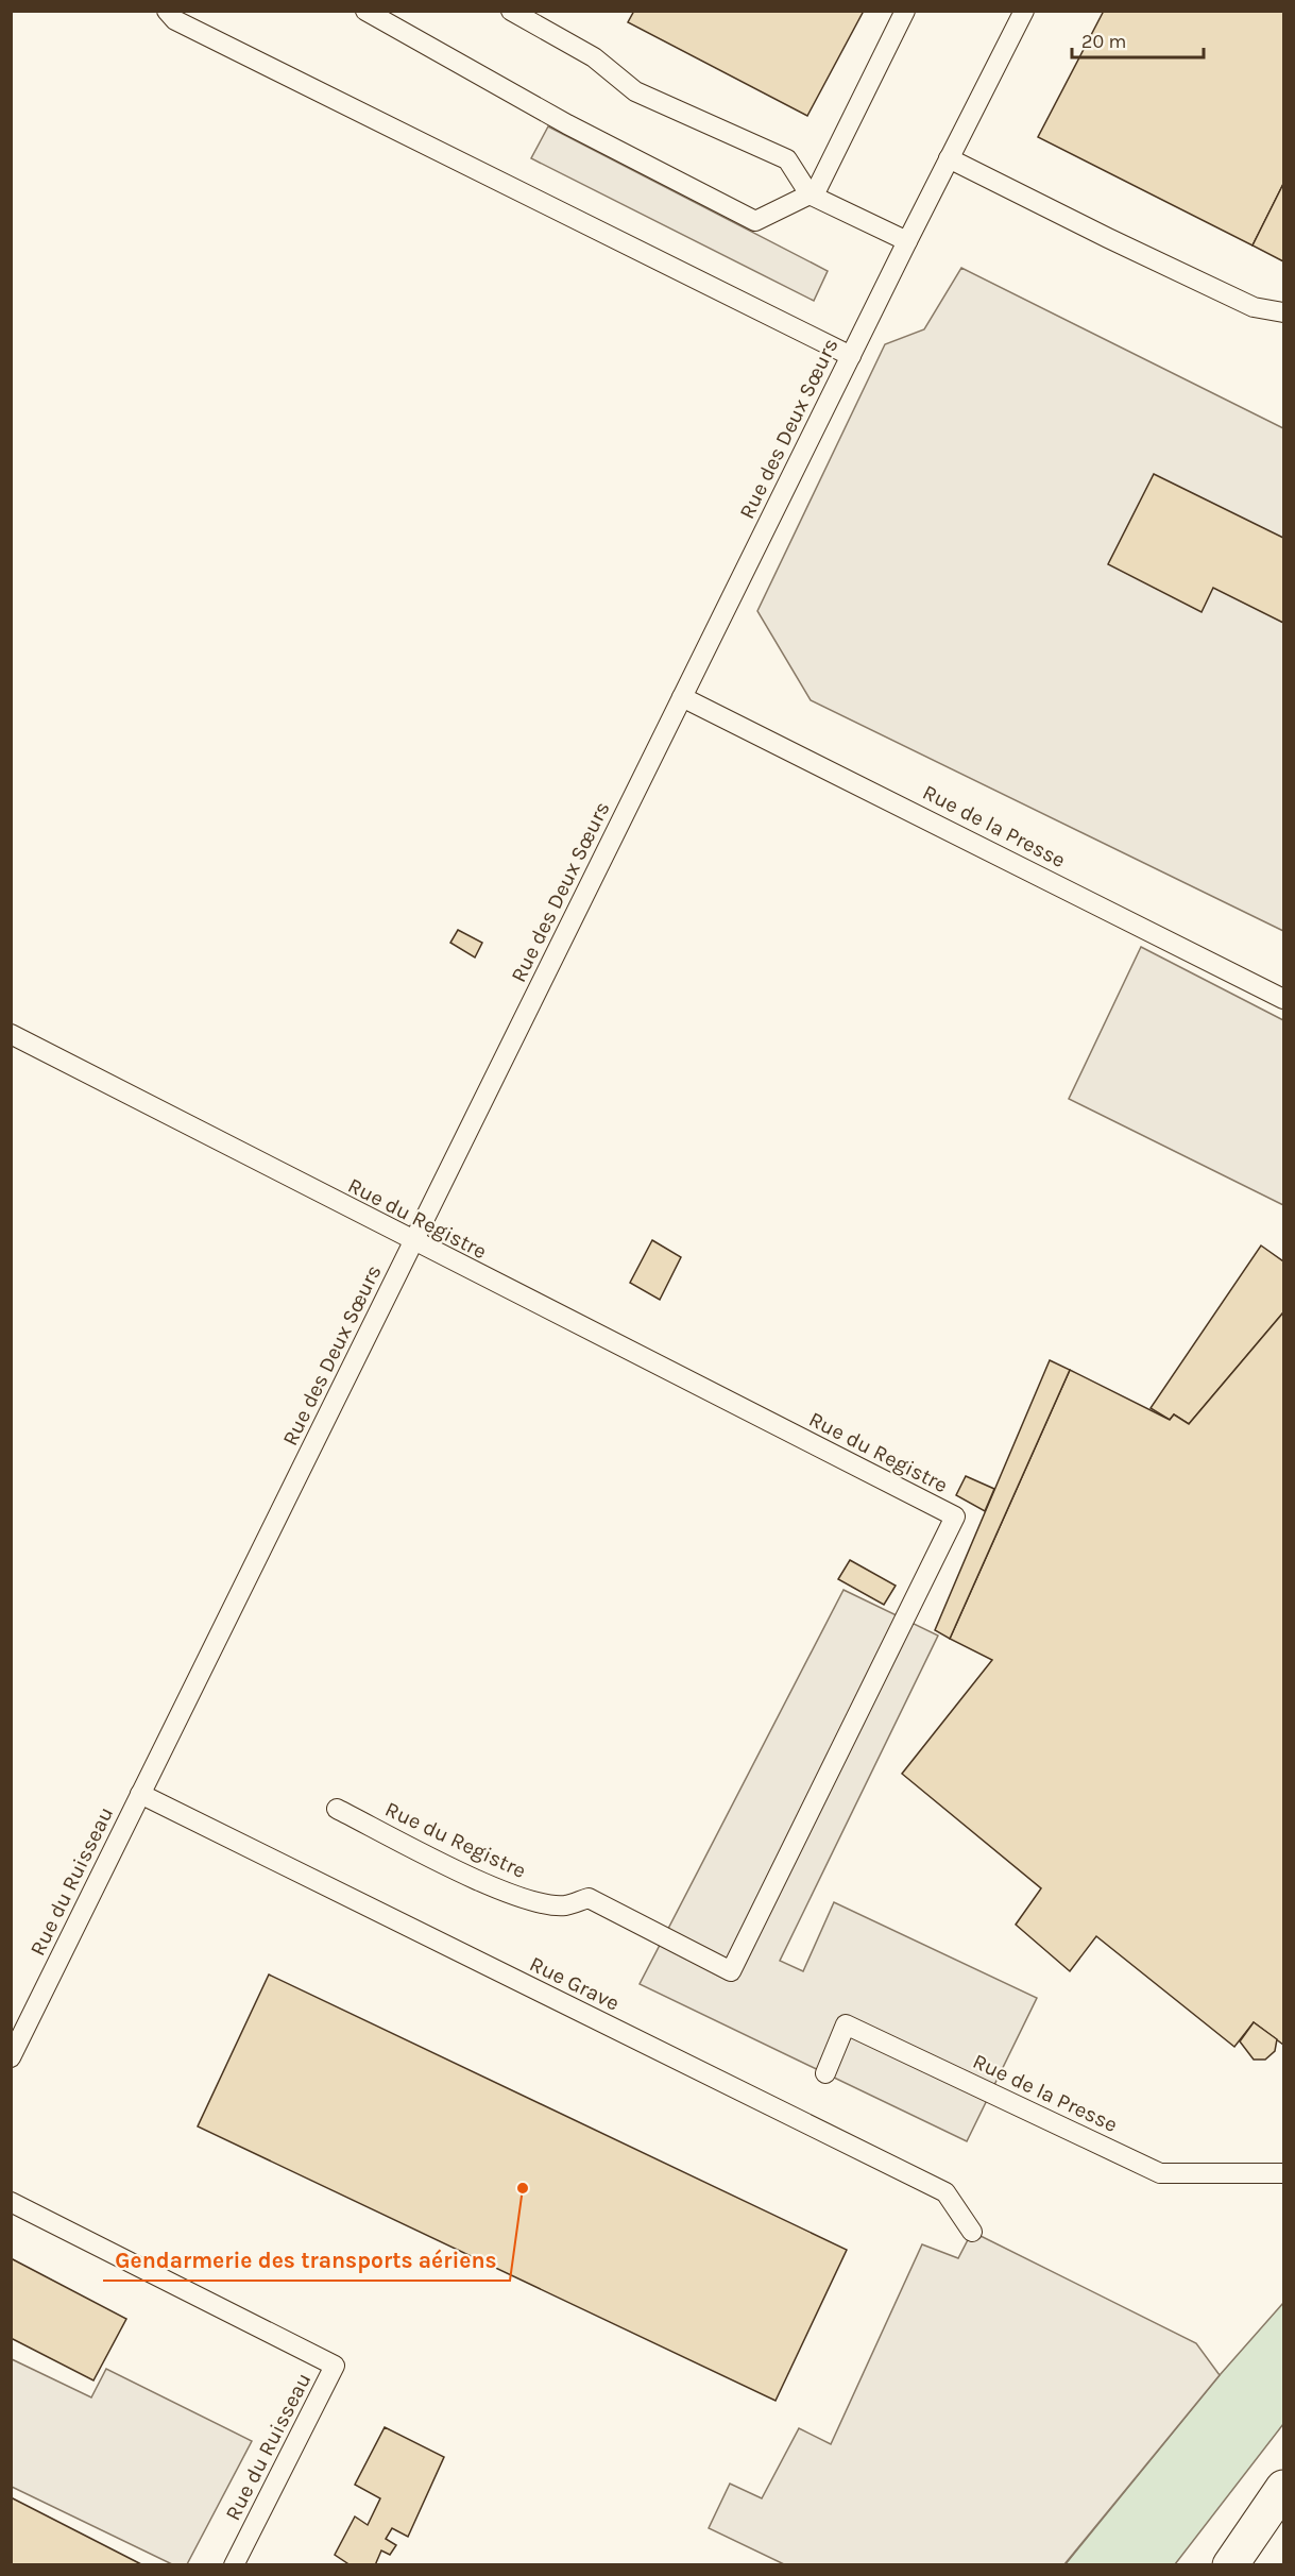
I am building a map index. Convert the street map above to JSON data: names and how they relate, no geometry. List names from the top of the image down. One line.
{"streets":{"lane":["Rue des Deux Sœurs","Rue de la Presse","Rue du Registre","Rue du Ruisseau","Rue Grave"]},"crossings":[["Rue des Deux Sœurs","Rue de la Presse"],["Rue des Deux Sœurs","Rue du Registre"],["Rue des Deux Sœurs","Rue du Ruisseau"],["Rue des Deux Sœurs","Rue Grave"],["Rue du Ruisseau","Rue Grave"]],"places":["Gendarmerie des transports aériens"],"scale_bar":"20 m"}
